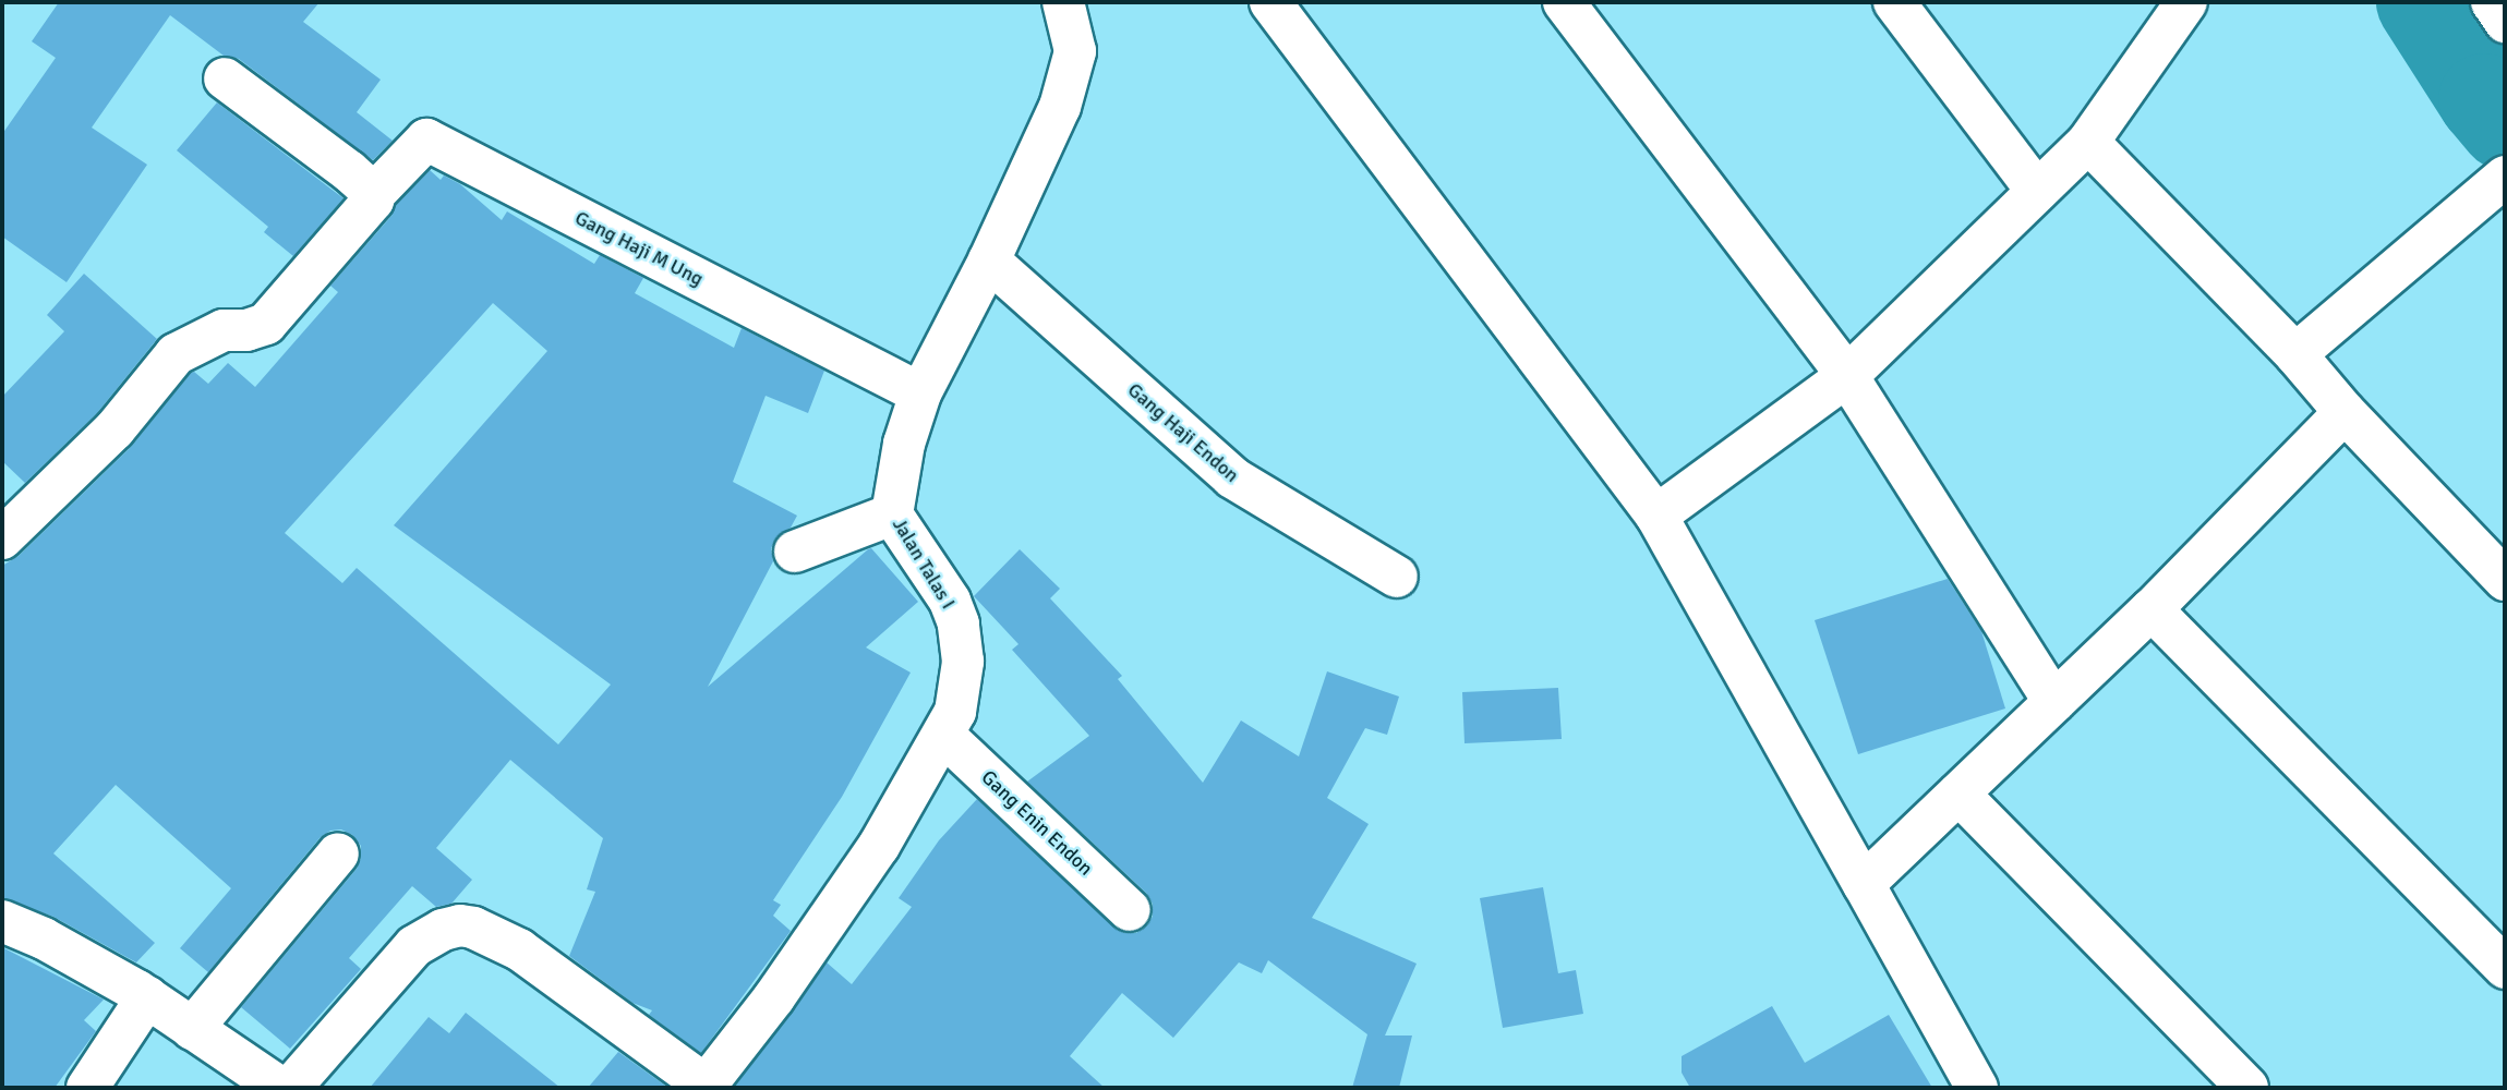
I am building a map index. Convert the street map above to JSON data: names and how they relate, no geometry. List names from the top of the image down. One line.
{"streets":{"street":["Gang Haji M Ung","Gang Haji Endon","Jalan Talas I","Gang Enin Endon"]},"crossings":[["Gang Haji M Ung","Jalan Talas I"],["Gang Haji Endon","Jalan Talas I"],["Jalan Talas I","Gang Enin Endon"]]}
